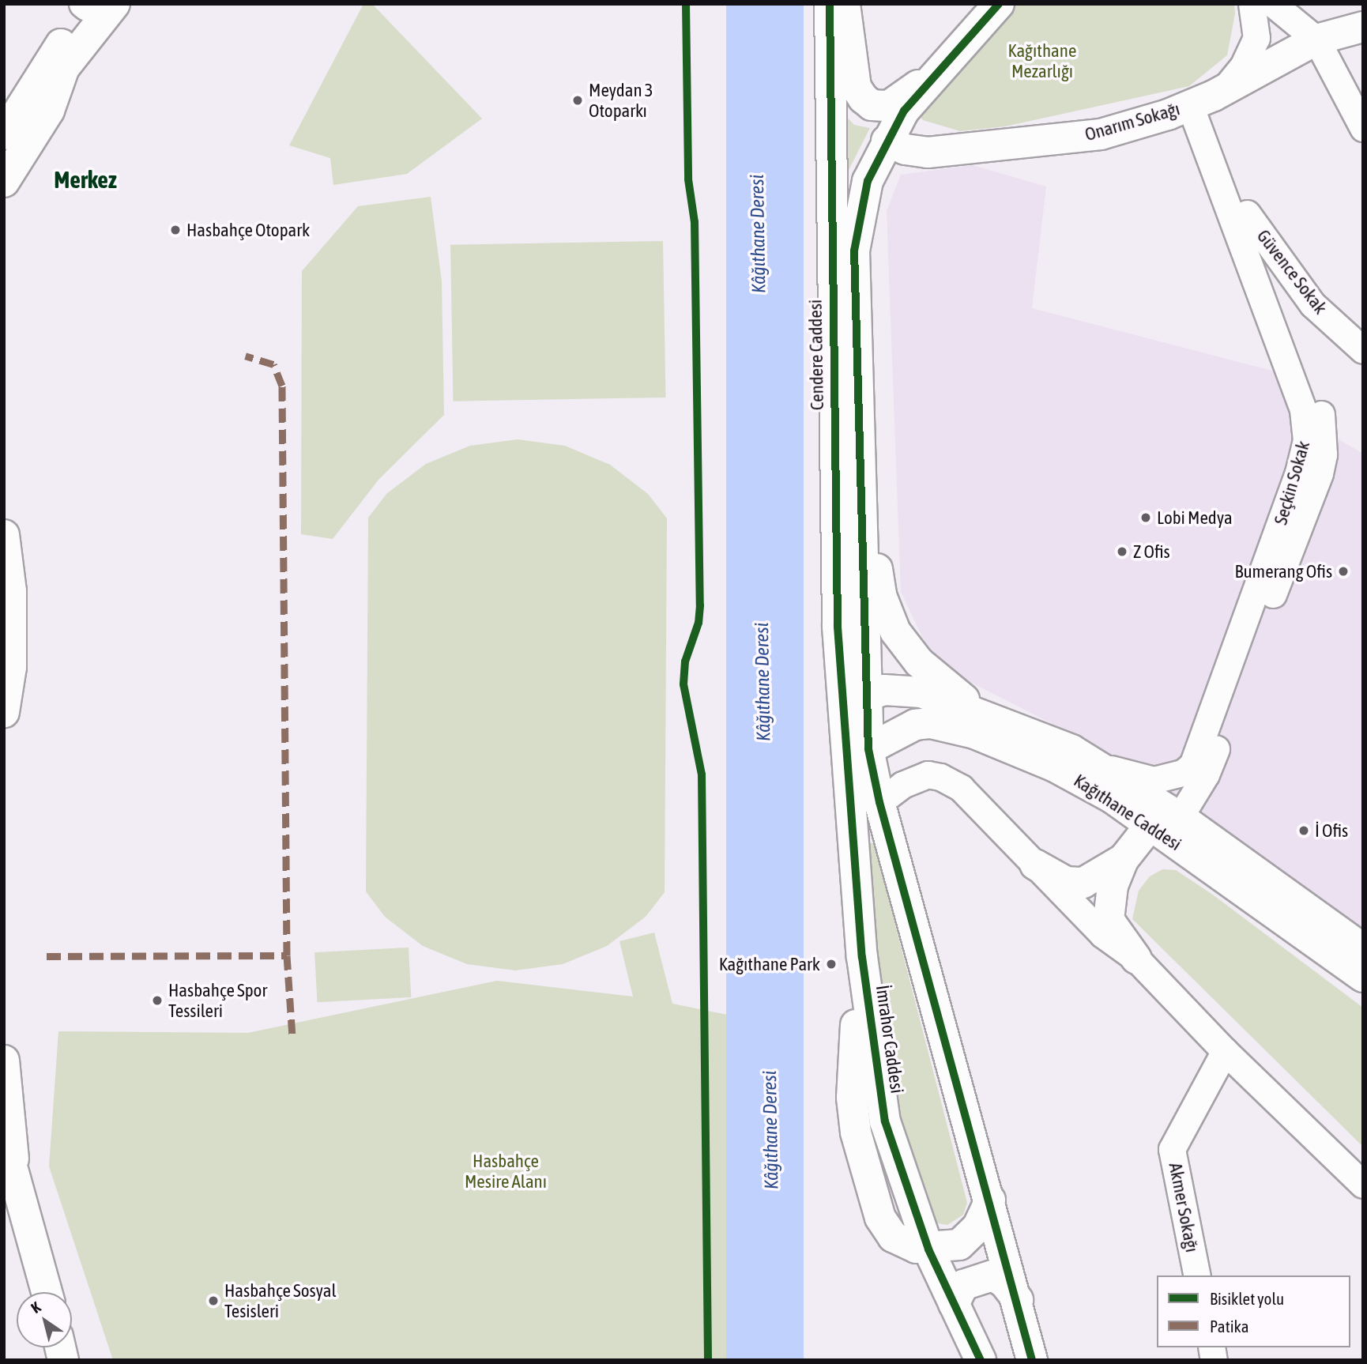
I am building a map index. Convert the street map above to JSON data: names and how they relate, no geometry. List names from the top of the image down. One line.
{"streets":{"main road":["Onarım Sokağı","Cendere Caddesi","Kağıthane Caddesi"],"street":["Güvence Sokak","Seçkin Sokak","Akmer Sokağı"],"cycle path":["İmrahor Caddesi"]},"crossings":[["Onarım Sokağı","Cendere Caddesi"],["Onarım Sokağı","Seçkin Sokak"],["Güvence Sokak","Seçkin Sokak"],["Cendere Caddesi","Kağıthane Caddesi"],["Seçkin Sokak","Kağıthane Caddesi"]],"districts":["Merkez"],"water":["Kâğıthane Deresi"],"parks":["Kağıthane Mezarlığı","Hasbahçe Mesire Alanı"],"places":["Meydan 3 Otoparkı","Hasbahçe Otopark","Lobi Medya","Z Ofis","Bumerang Ofis","İ Ofis","Kağıthane Park","Hasbahçe Spor Tessileri","Hasbahçe Sosyal Tesisleri"],"legend":["Bisiklet yolu","Patika"],"north":"top left"}
